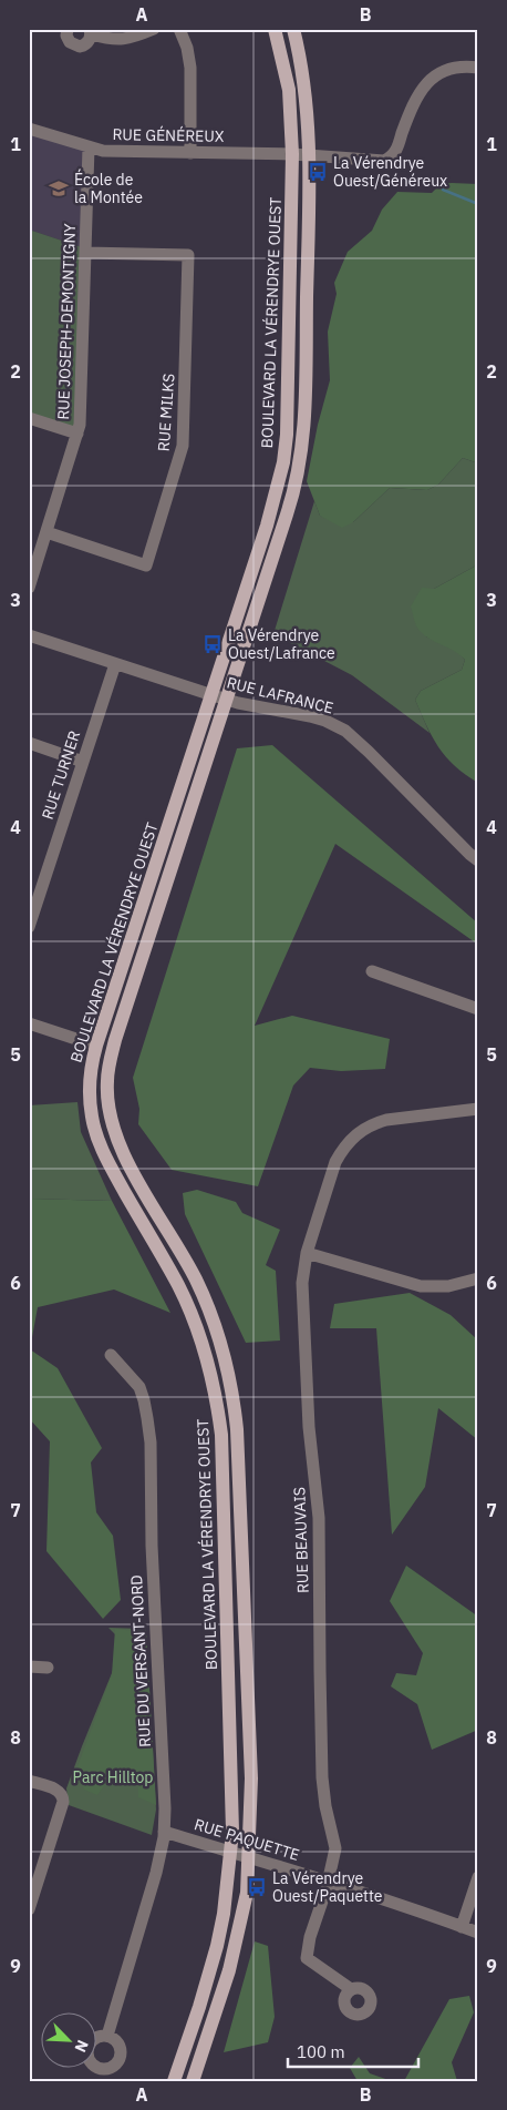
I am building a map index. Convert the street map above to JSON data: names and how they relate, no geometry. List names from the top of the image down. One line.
{"streets":{"main road":["BOULEVARD LA VÉRENDRYE OUEST"],"street":["RUE GÉNÉREUX","RUE JOSEPH-DEMONTIGNY","RUE MILKS","RUE LAFRANCE","RUE TURNER","RUE BEAUVAIS","RUE DU VERSANT-NORD","RUE PAQUETTE"]},"crossings":[["RUE GÉNÉREUX","RUE JOSEPH-DEMONTIGNY"],["RUE GÉNÉREUX","BOULEVARD LA VÉRENDRYE OUEST"],["RUE JOSEPH-DEMONTIGNY","RUE MILKS"],["BOULEVARD LA VÉRENDRYE OUEST","RUE LAFRANCE"],["BOULEVARD LA VÉRENDRYE OUEST","RUE PAQUETTE"],["RUE LAFRANCE","RUE TURNER"],["RUE BEAUVAIS","RUE PAQUETTE"],["RUE DU VERSANT-NORD","RUE PAQUETTE"]],"parks":["Parc Hilltop"],"places":{"bus stop":["La Vérendrye Ouest/Généreux","La Vérendrye Ouest/Lafrance","La Vérendrye Ouest/Paquette"],"school or university":["École de la Montée"]},"scale_bar":"100 m","north":"bottom right","grid":{"columns":["A","B"],"rows":["1","2","3","4","5","6","7","8","9"]}}
